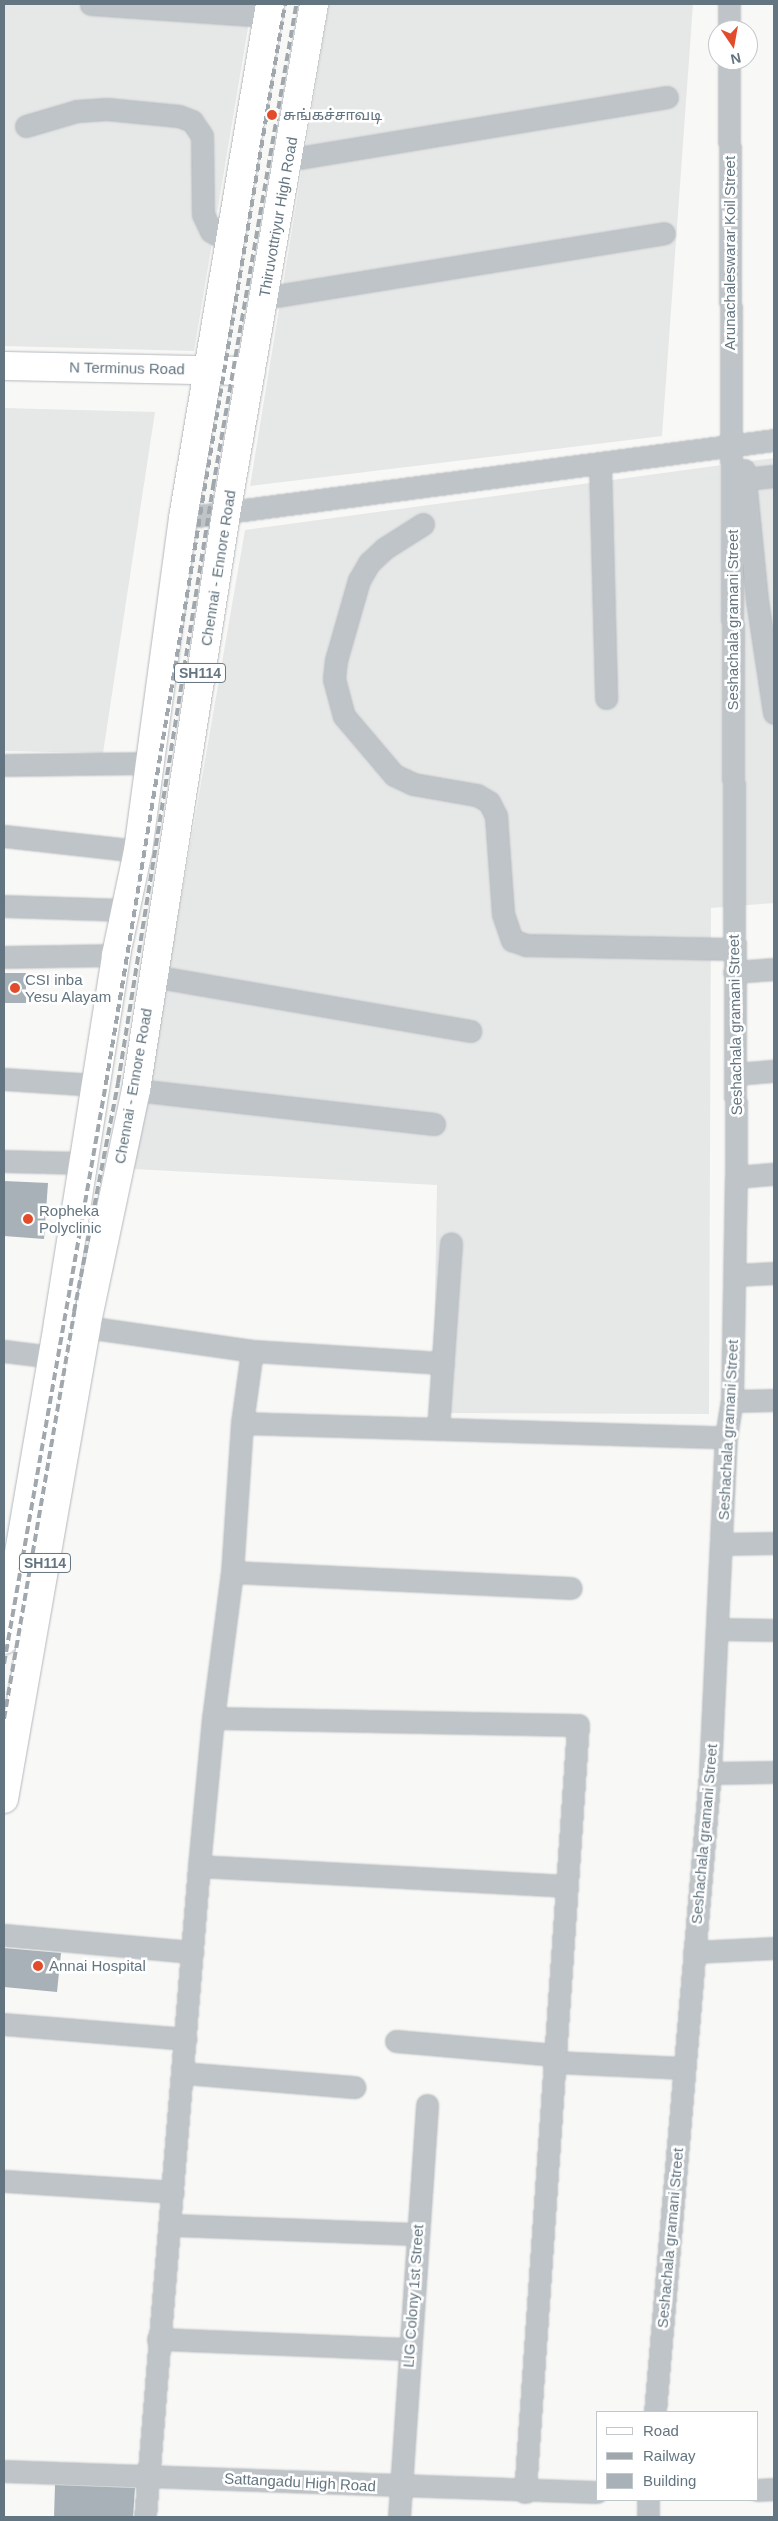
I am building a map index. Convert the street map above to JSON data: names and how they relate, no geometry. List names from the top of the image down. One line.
{"streets":{"main road":["Thiruvottriyur High Road","N Terminus Road","Chennai - Ennore Road","SH114"],"street":["Arunachaleswarar Koil Street","Seshachala gramani Street","LIG Colony 1st Street","Sattangadu High Road"]},"crossings":[["Thiruvottriyur High Road","N Terminus Road"],["Thiruvottriyur High Road","Chennai - Ennore Road"],["Arunachaleswarar Koil Street","Seshachala gramani Street"],["N Terminus Road","Chennai - Ennore Road"],["N Terminus Road","SH114"],["LIG Colony 1st Street","Sattangadu High Road"]],"places":["சுங்கச்சாவடி","CSI inba Yesu Alayam","Ropheka Polyclinic","Annai Hospital"],"legend":["Road","Railway","Building"],"north":"bottom"}
